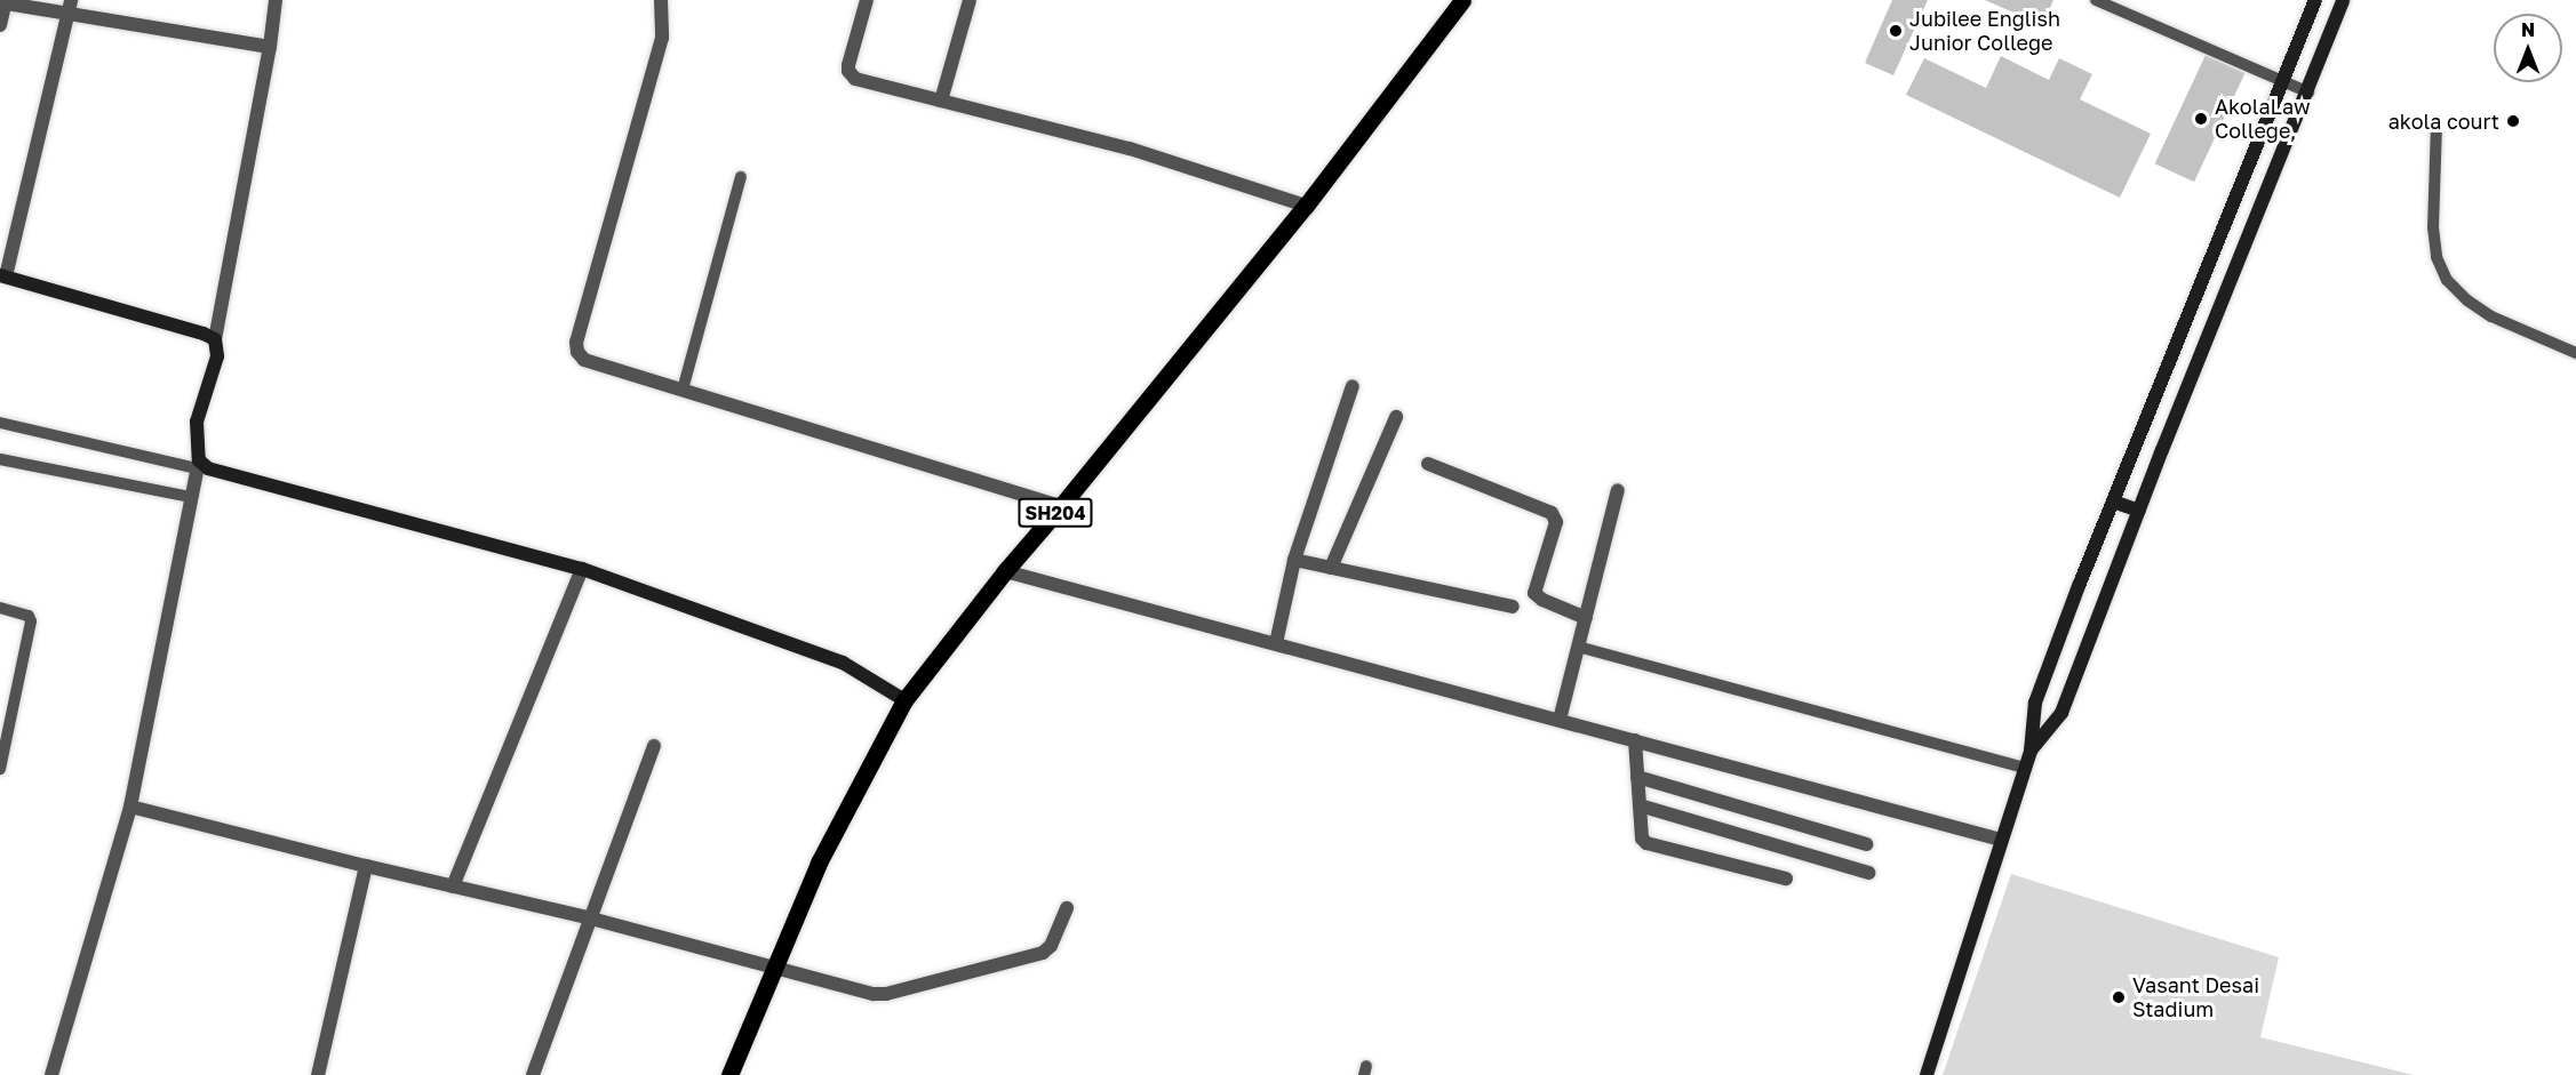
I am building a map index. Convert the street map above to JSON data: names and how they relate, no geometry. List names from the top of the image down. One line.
{"streets":{"main road":["SH204"]},"places":["Jubilee English Junior College","AkolaLaw College,","akola court","Vasant Desai Stadium"],"north":"top"}
